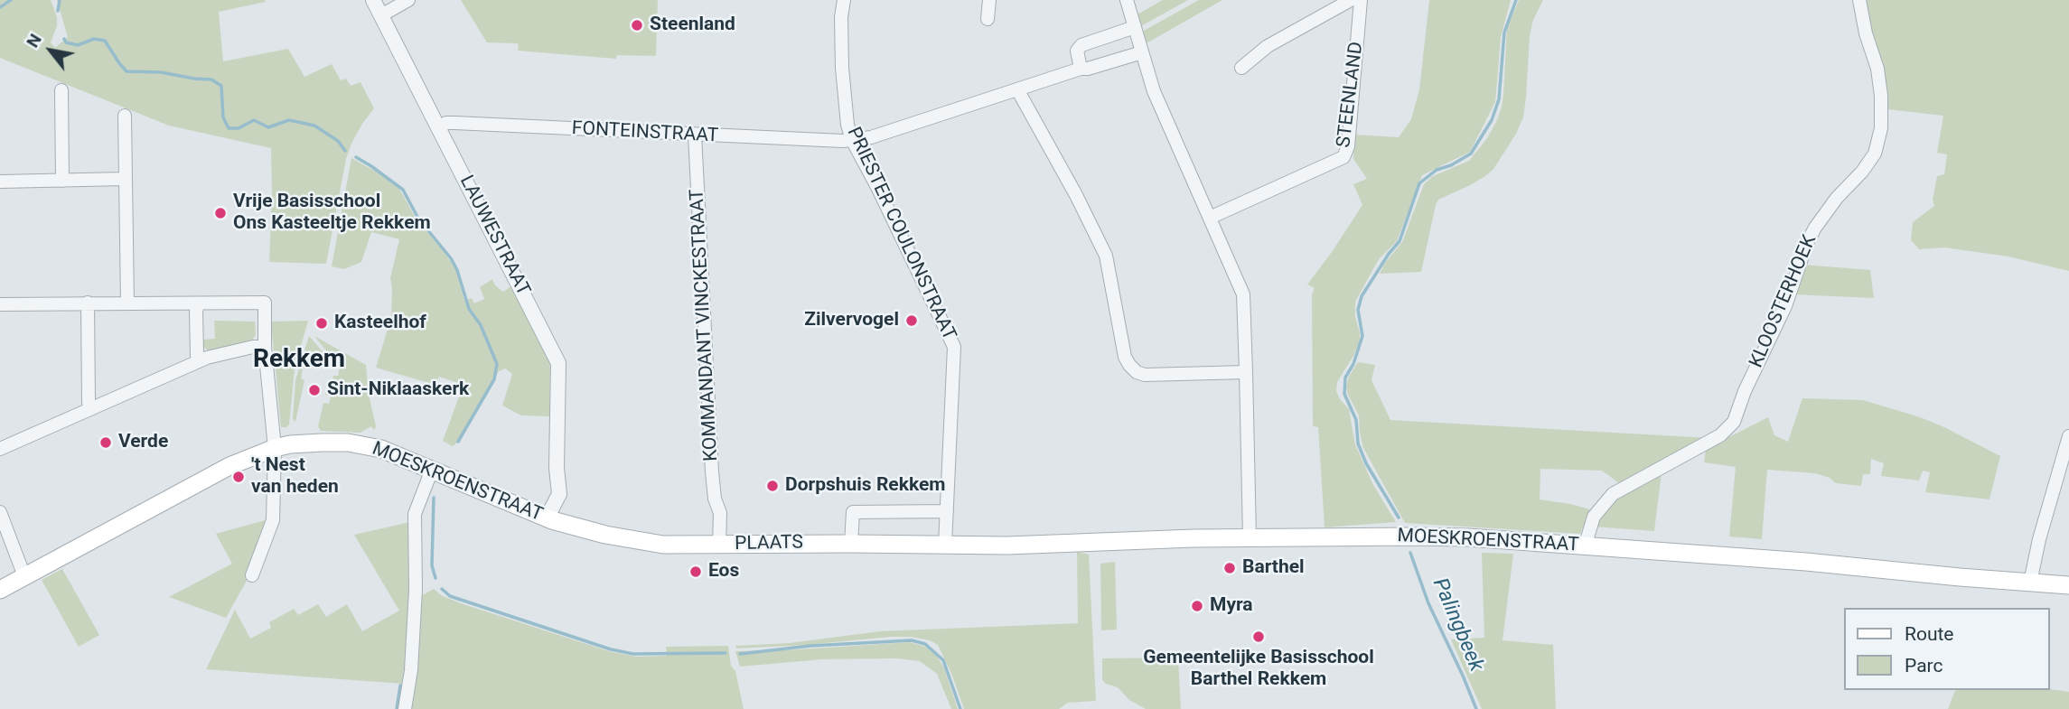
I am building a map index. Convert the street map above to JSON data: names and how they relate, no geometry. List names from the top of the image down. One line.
{"streets":{"main road":["MOESKROENSTRAAT","PLAATS"],"street":["STEENLAND","FONTEINSTRAAT","PRIESTER COULONSTRAAT","LAUWESTRAAT","KLOOSTERHOEK","KOMMANDANT VINCKESTRAAT"]},"crossings":[["FONTEINSTRAAT","PRIESTER COULONSTRAAT"],["FONTEINSTRAAT","LAUWESTRAAT"],["FONTEINSTRAAT","KOMMANDANT VINCKESTRAAT"],["PRIESTER COULONSTRAAT","MOESKROENSTRAAT"],["PRIESTER COULONSTRAAT","PLAATS"],["LAUWESTRAAT","MOESKROENSTRAAT"],["KLOOSTERHOEK","MOESKROENSTRAAT"],["KOMMANDANT VINCKESTRAAT","PLAATS"],["MOESKROENSTRAAT","PLAATS"]],"districts":["Rekkem"],"water":["Palingbeek"],"places":["Steenland","Vrije Basisschool Ons Kasteeltje Rekkem","Zilvervogel","Kasteelhof","Sint-Niklaaskerk","Verde","'t Nest van heden","Dorpshuis Rekkem","Barthel","Eos","Myra","Gemeentelijke Basisschool Barthel Rekkem"],"legend":["Route","Parc"],"north":"top left"}
